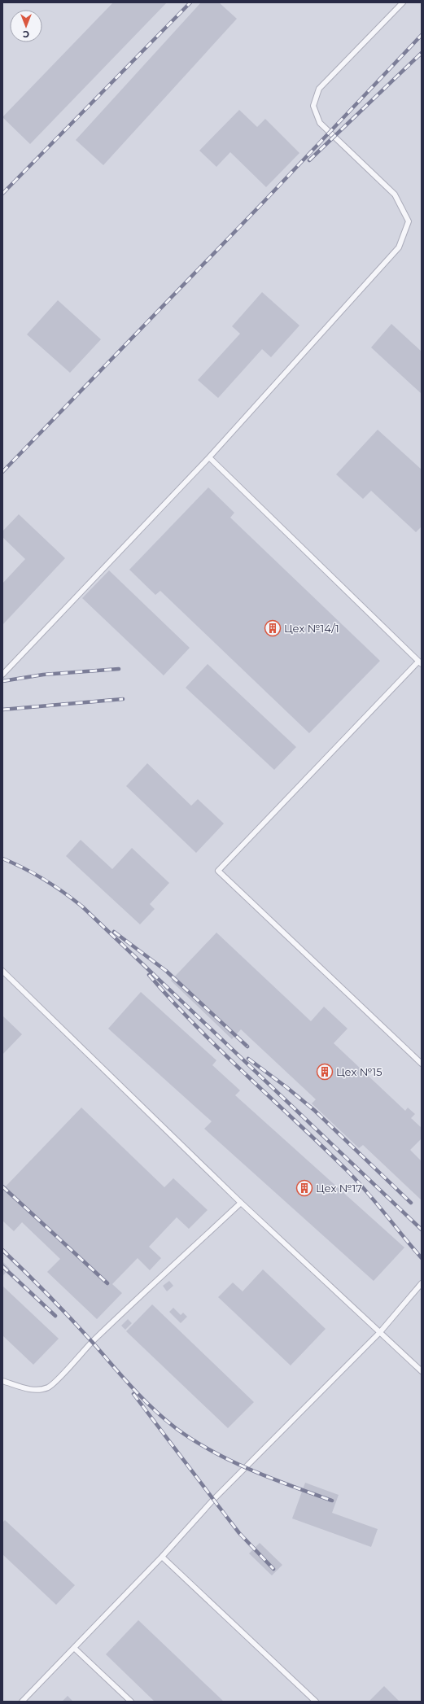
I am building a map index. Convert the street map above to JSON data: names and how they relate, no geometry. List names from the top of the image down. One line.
{"places":{"building":["Цех №14/1","Цех №15","Цех №17"]},"north":"bottom"}
